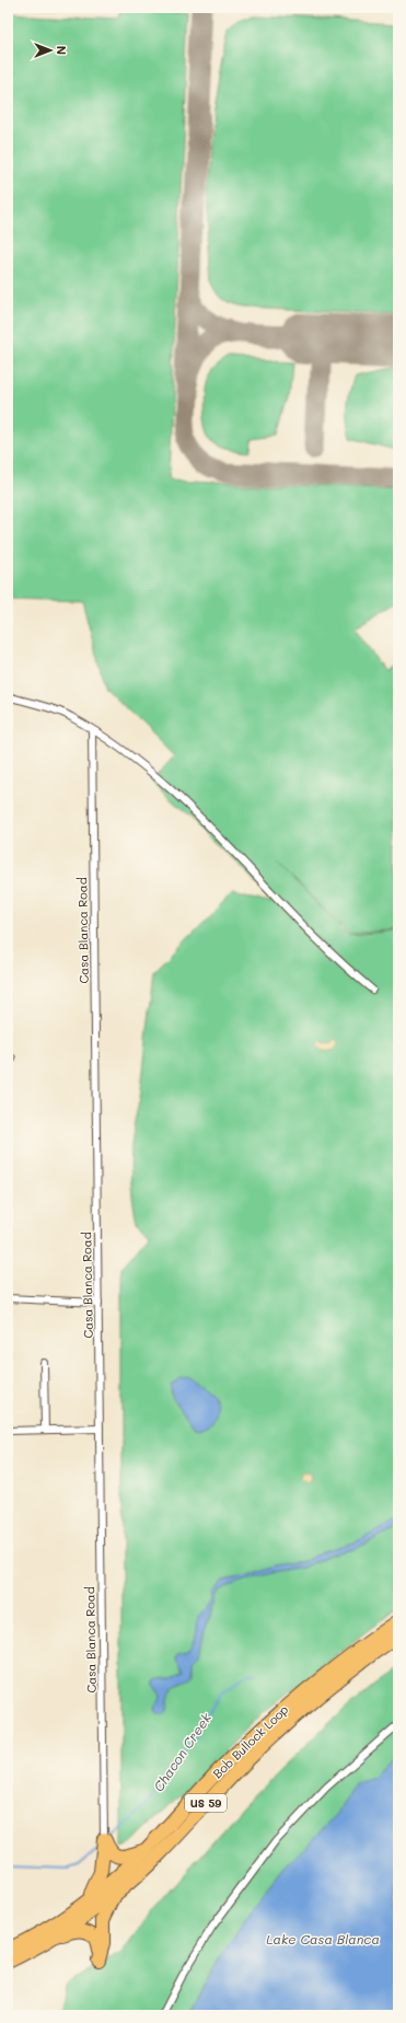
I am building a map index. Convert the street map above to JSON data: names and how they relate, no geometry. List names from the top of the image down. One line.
{"streets":{"highway":["Bob Bullock Loop","US 59"],"street":["Casa Blanca Road"]},"crossings":[["Bob Bullock Loop","US 59"]],"water":["Chacon Creek","Lake Casa Blanca"],"north":"right"}
